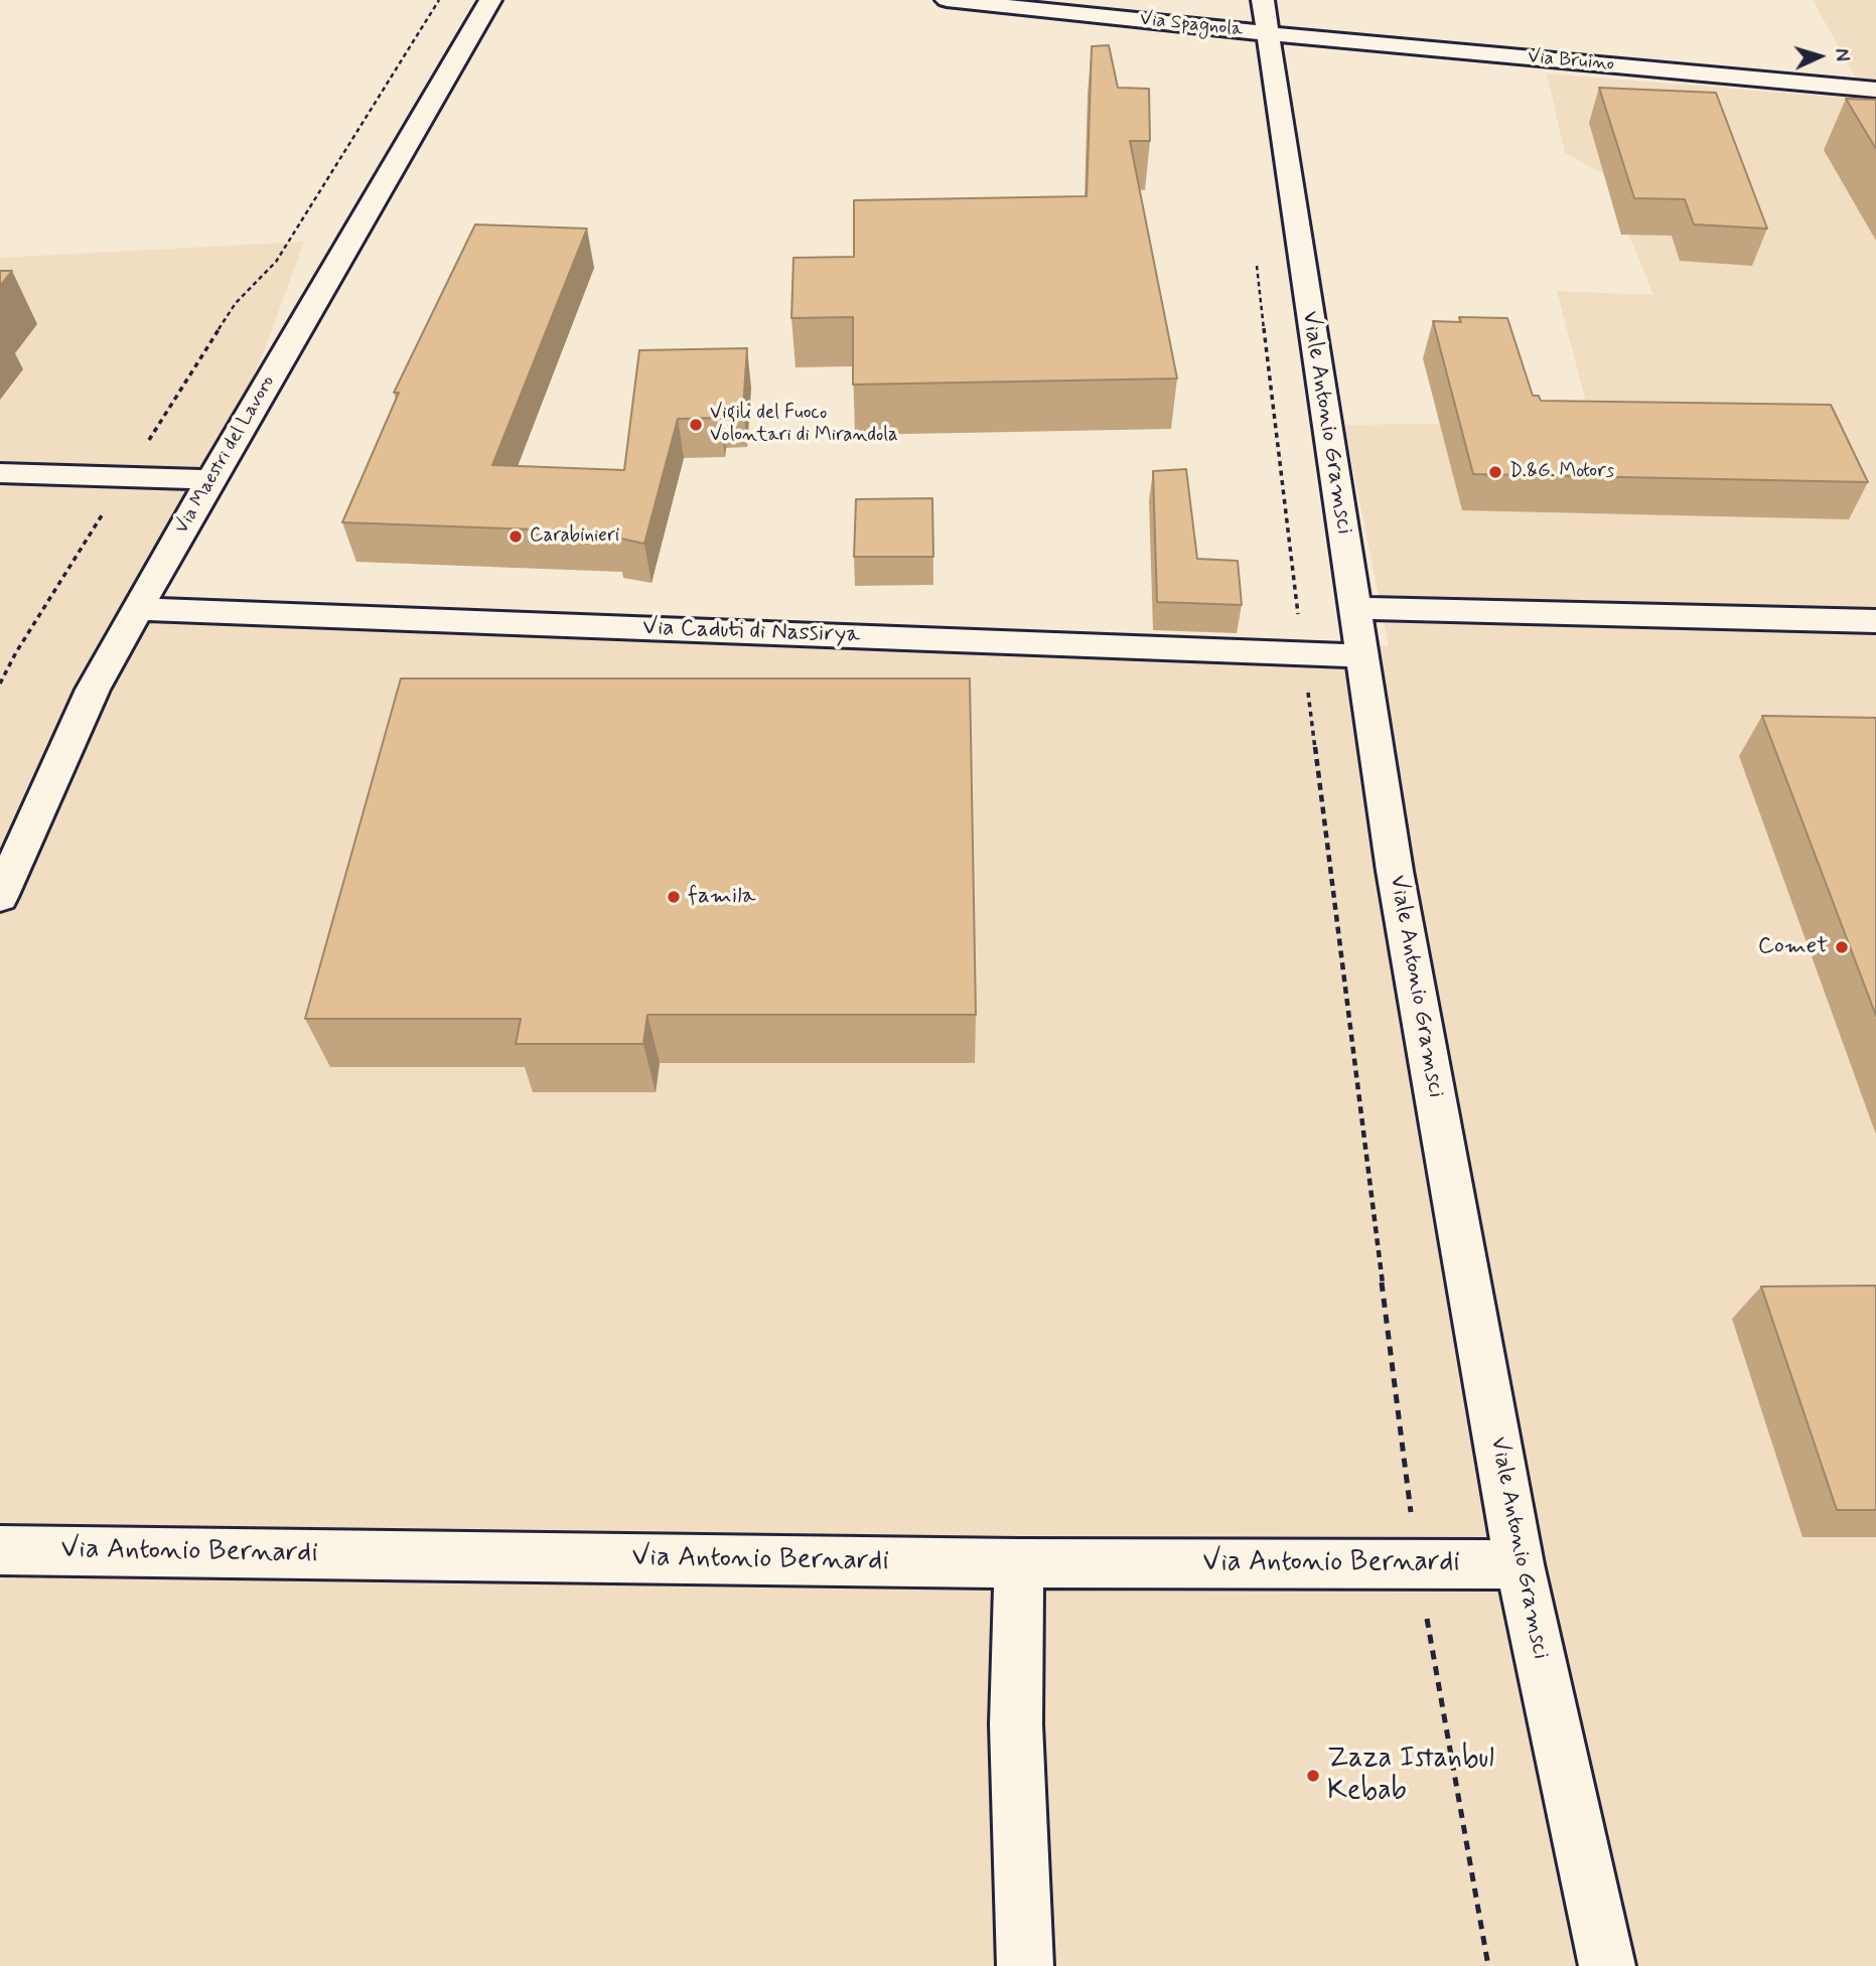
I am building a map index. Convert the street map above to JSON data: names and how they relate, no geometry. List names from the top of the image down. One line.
{"streets":{"street":["Via Spagnola","Via Bruino","Viale Antonio Gramsci","Via Maestri del Lavoro","Via Caduti di Nassirya","Via Antonio Bernardi"]},"crossings":[["Via Spagnola","Via Bruino"],["Via Spagnola","Viale Antonio Gramsci"],["Via Bruino","Viale Antonio Gramsci"],["Viale Antonio Gramsci","Via Caduti di Nassirya"],["Viale Antonio Gramsci","Via Antonio Bernardi"],["Via Maestri del Lavoro","Via Caduti di Nassirya"]],"places":["Vigili del Fuoco Volontari di Mirandola","D.&G. Motors","Carabinieri","famila","Comet","Zaza Istanbul Kebab"],"north":"right"}
